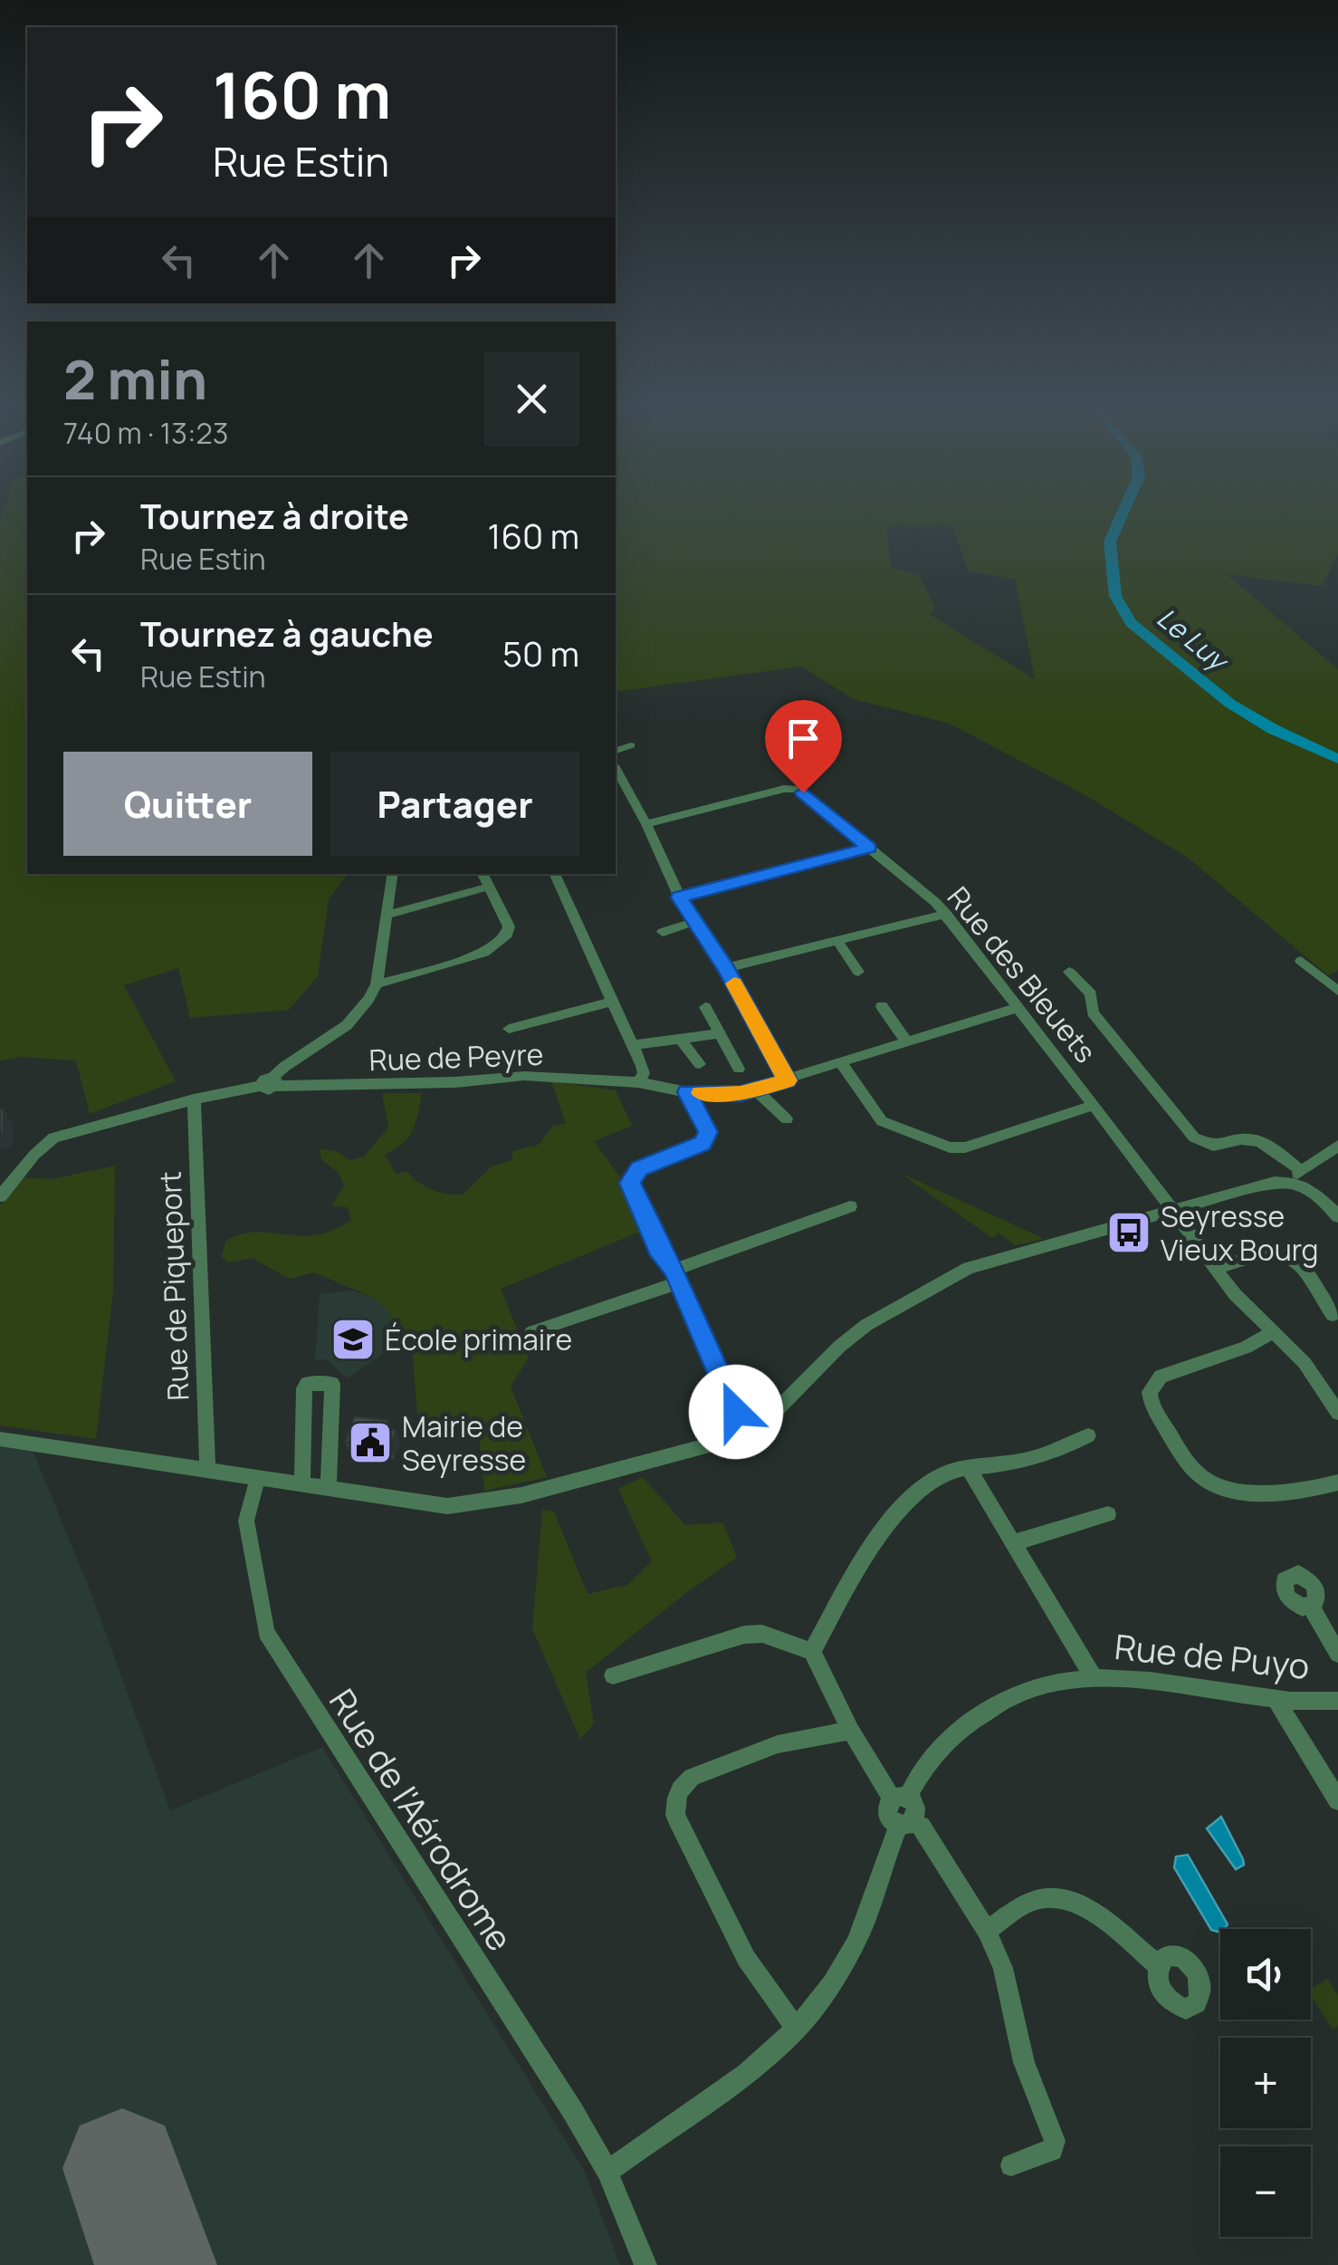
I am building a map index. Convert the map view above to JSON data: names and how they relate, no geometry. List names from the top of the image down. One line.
{"streets":{"street":["Rue des Bleuets","Rue de Peyre","Rue de Piqueport","Rue de Puyo","Rue de l'Aérodrome"]},"crossings":[["Rue des Bleuets","Rue de Peyre"],["Rue de Peyre","Rue de Piqueport"]],"water":["Le Luy"],"places":{"bus stop":["Seyresse Vieux Bourg"],"school or university":["École primaire"],"public building":["Mairie de Seyresse"]},"page":{"turn":["160 m","Rue Estin"],"heading":["2 min","740 m · 13:23"],"list":[{"name":"Tournez à droite","note":"Rue Estin","value":"160 m"},{"name":"Tournez à gauche","note":"Rue Estin","value":"50 m"}],"buttons":["Quitter","Partager"],"map_buttons":["+","−"]}}
